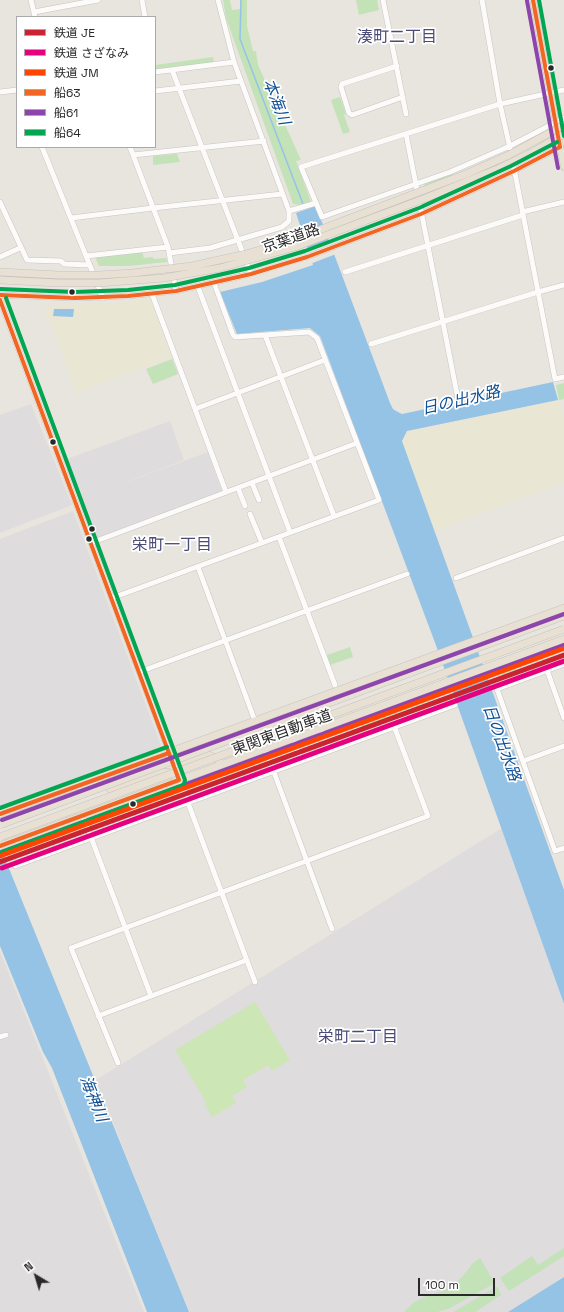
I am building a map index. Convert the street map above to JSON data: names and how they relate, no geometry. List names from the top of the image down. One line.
{"streets":{"highway":["京葉道路","東関東自動車道"]},"districts":["湊町二丁目","栄町一丁目","栄町二丁目"],"water":["本海川","日の出水路","海神川"],"lines":["transit line 船63","transit line 船64","transit line 船61","rail line JM","rail line JE","rail line さざなみ"],"legend":["鉄道 JE","鉄道 さざなみ","鉄道 JM","船63","船61","船64"],"scale_bar":"100 m","north":"top left"}
